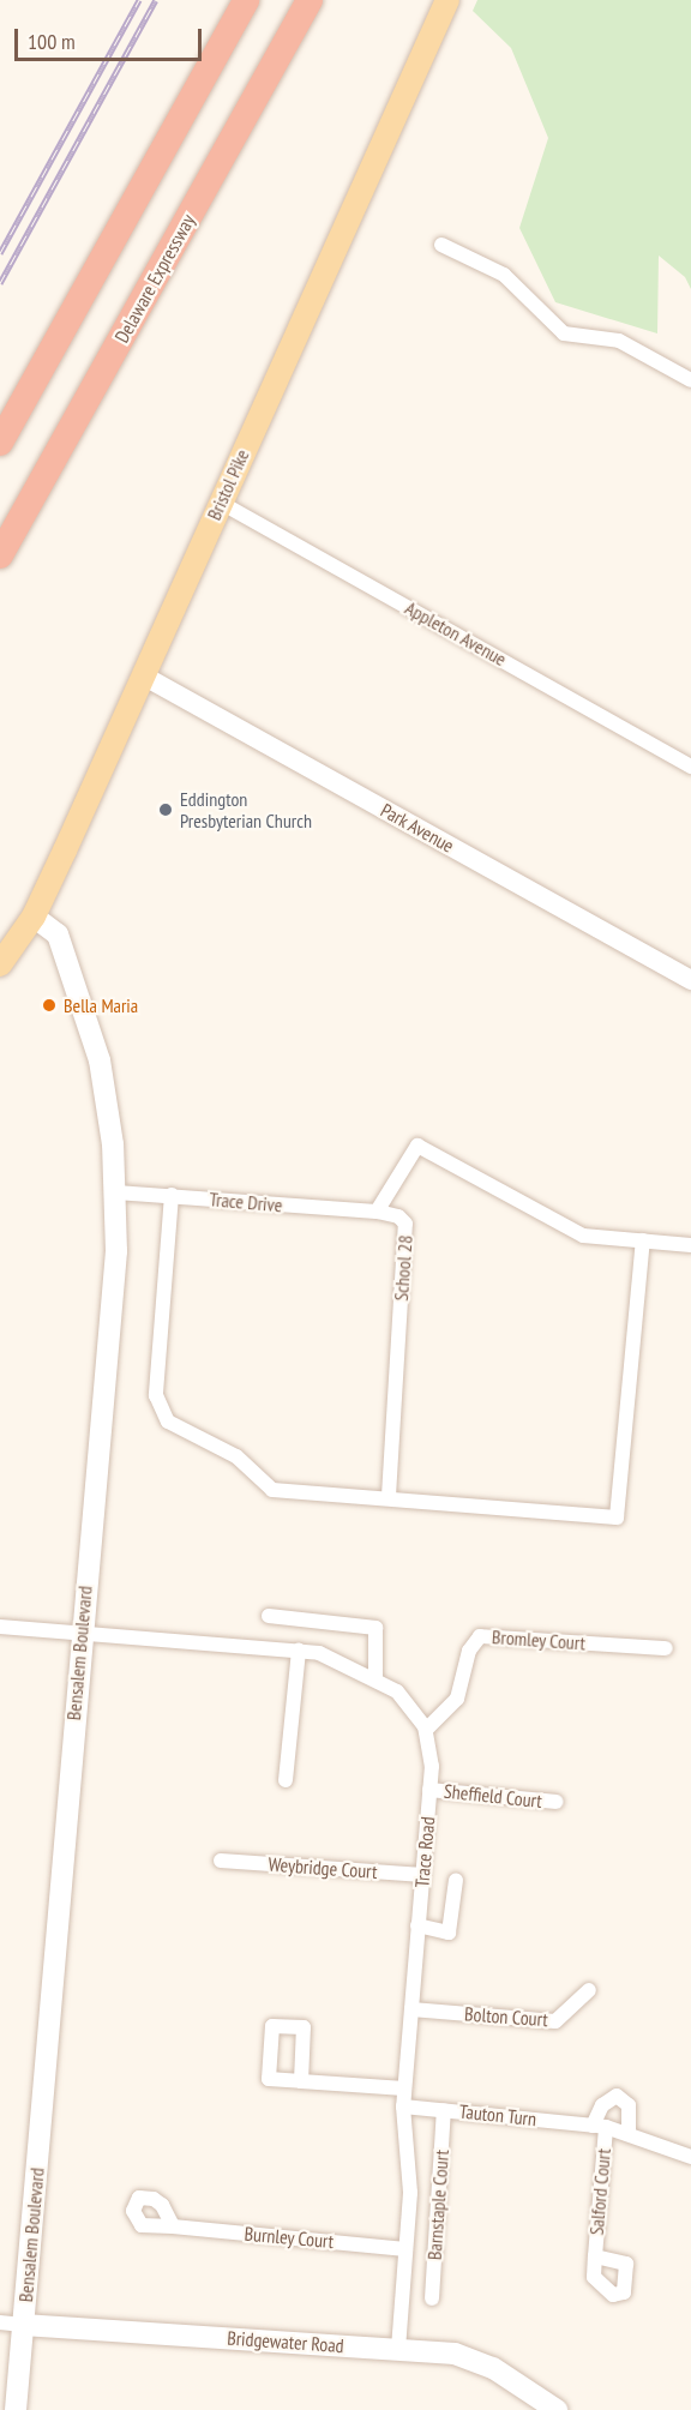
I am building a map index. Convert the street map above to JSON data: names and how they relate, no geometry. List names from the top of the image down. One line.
{"streets":{"highway":["Delaware Expressway"],"main road":["Bristol Pike","Bensalem Boulevard","Bridgewater Road"],"street":["Appleton Avenue","Park Avenue","Trace Drive","School 28","Bromley Court","Sheffield Court","Trace Road","Weybridge Court","Bolton Court","Tauton Turn","Salford Court","Barnstaple Court","Burnley Court"]},"crossings":[["Bristol Pike","Appleton Avenue"],["Bristol Pike","Park Avenue"],["Bristol Pike","Bensalem Boulevard"],["Trace Drive","School 28"],["Trace Drive","Bensalem Boulevard"],["Bromley Court","Trace Road"],["Bensalem Boulevard","Bridgewater Road"],["Sheffield Court","Trace Road"],["Trace Road","Weybridge Court"],["Trace Road","Bolton Court"],["Trace Road","Tauton Turn"],["Trace Road","Burnley Court"],["Trace Road","Bridgewater Road"],["Tauton Turn","Salford Court"],["Tauton Turn","Barnstaple Court"]],"places":["Eddington Presbyterian Church","Bella Maria"],"scale_bar":"100 m"}
